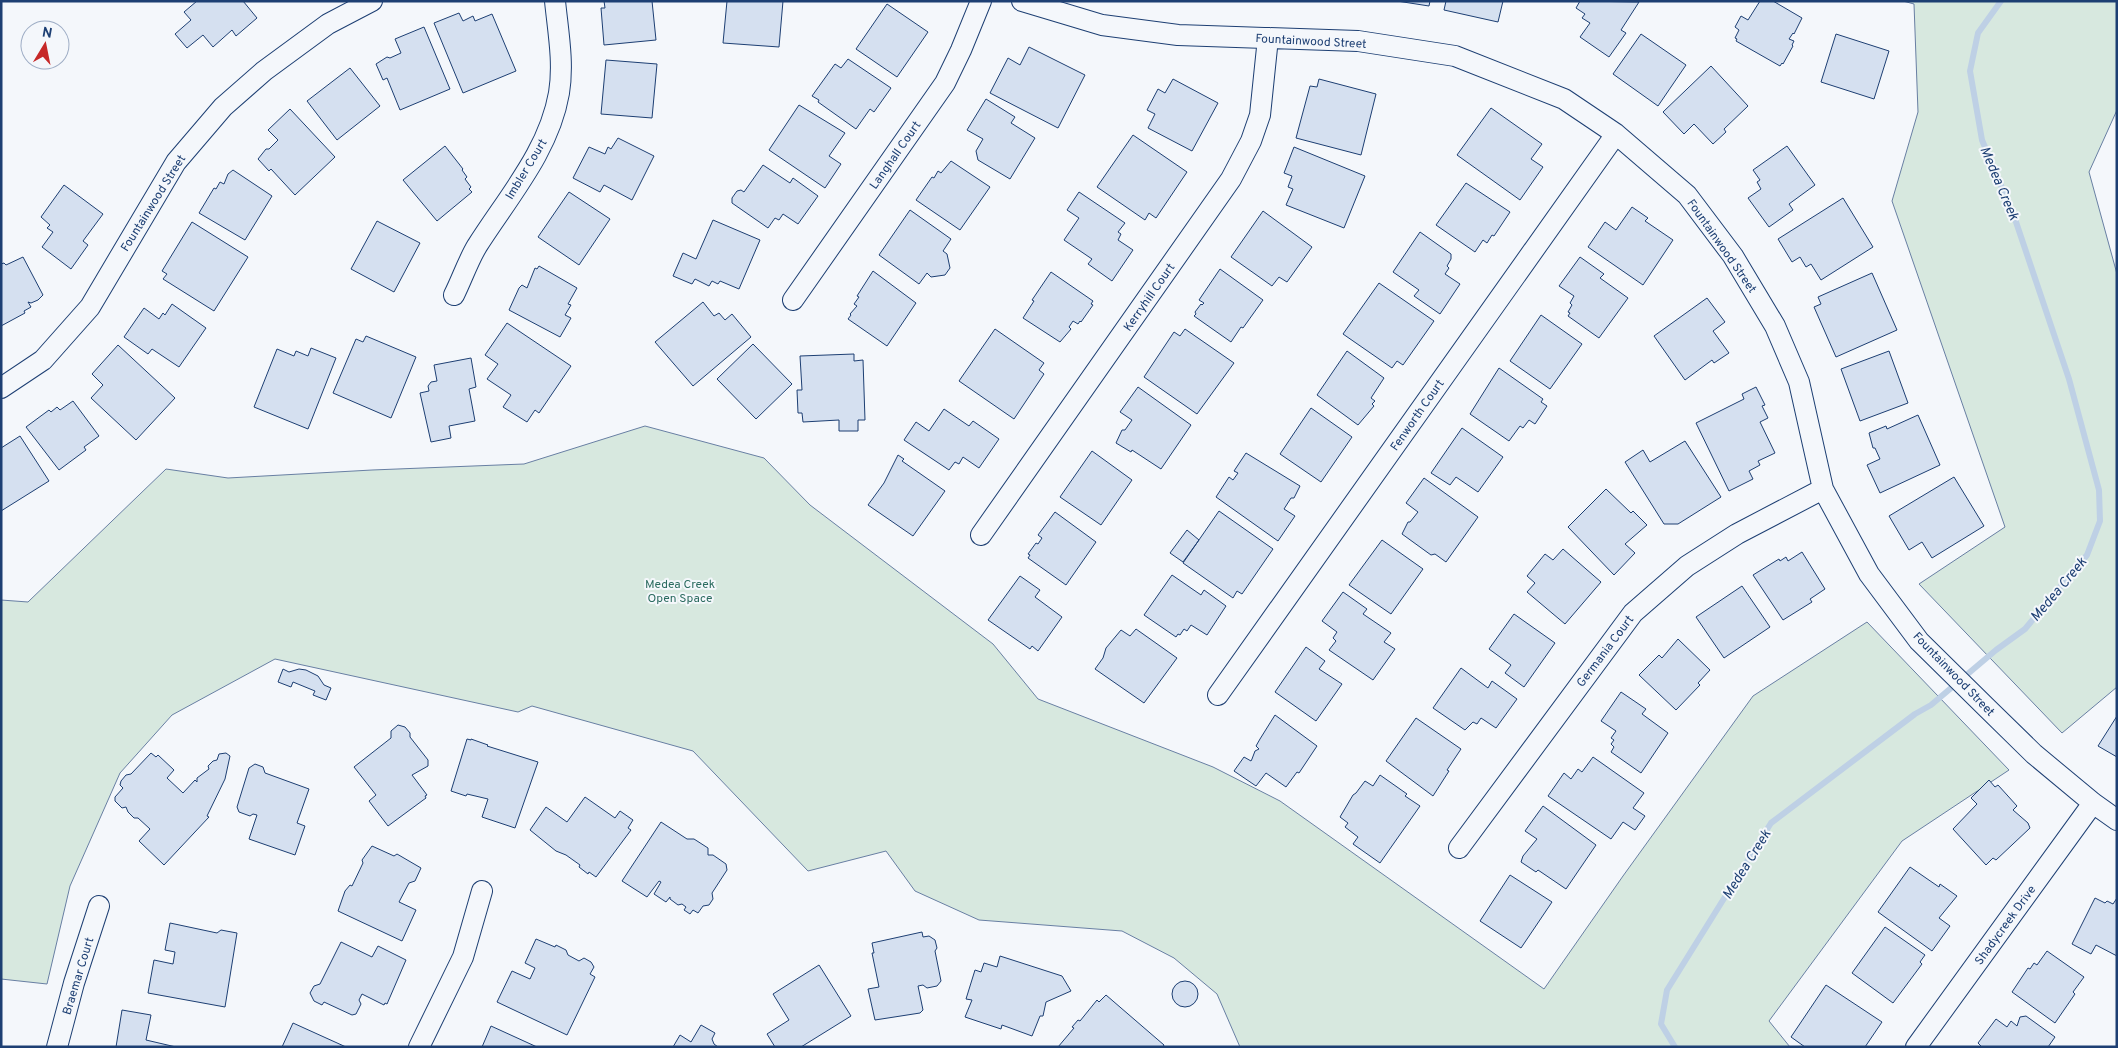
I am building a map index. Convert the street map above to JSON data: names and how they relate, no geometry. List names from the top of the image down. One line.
{"streets":{"street":["Fountainwood Street","Langhall Court","Imbler Court","Kerryhill Court","Fenworth Court","Germania Court","Shadycreek Drive","Braemar Court"]},"crossings":[["Fountainwood Street","Kerryhill Court"],["Fountainwood Street","Fenworth Court"],["Fountainwood Street","Germania Court"],["Fountainwood Street","Shadycreek Drive"]],"water":["Medea Creek"],"parks":["Medea Creek Open Space"],"north":"top"}
